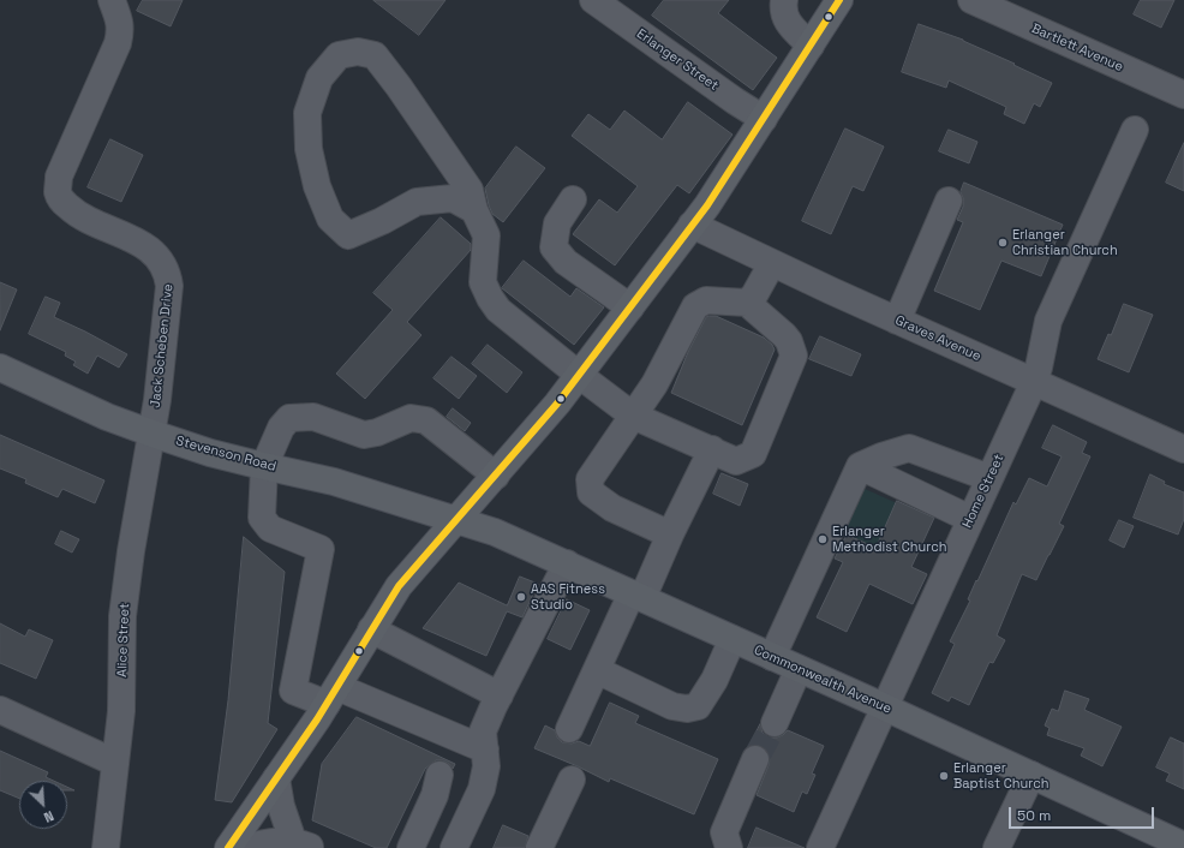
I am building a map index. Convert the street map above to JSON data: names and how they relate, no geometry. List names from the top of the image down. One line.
{"streets":{"main road":["Stevenson Road","Commonwealth Avenue"],"street":["Bartlett Avenue","Erlanger Street","Graves Avenue","Jack Scheben Drive","Home Street","Alice Street"]},"crossings":[["Graves Avenue","Home Street"],["Jack Scheben Drive","Stevenson Road"],["Jack Scheben Drive","Alice Street"],["Stevenson Road","Alice Street"],["Stevenson Road","Commonwealth Avenue"],["Home Street","Commonwealth Avenue"]],"places":["Erlanger Christian Church","Erlanger Methodist Church","AAS Fitness Studio","Erlanger Baptist Church"],"scale_bar":"50 m","north":"bottom right"}
